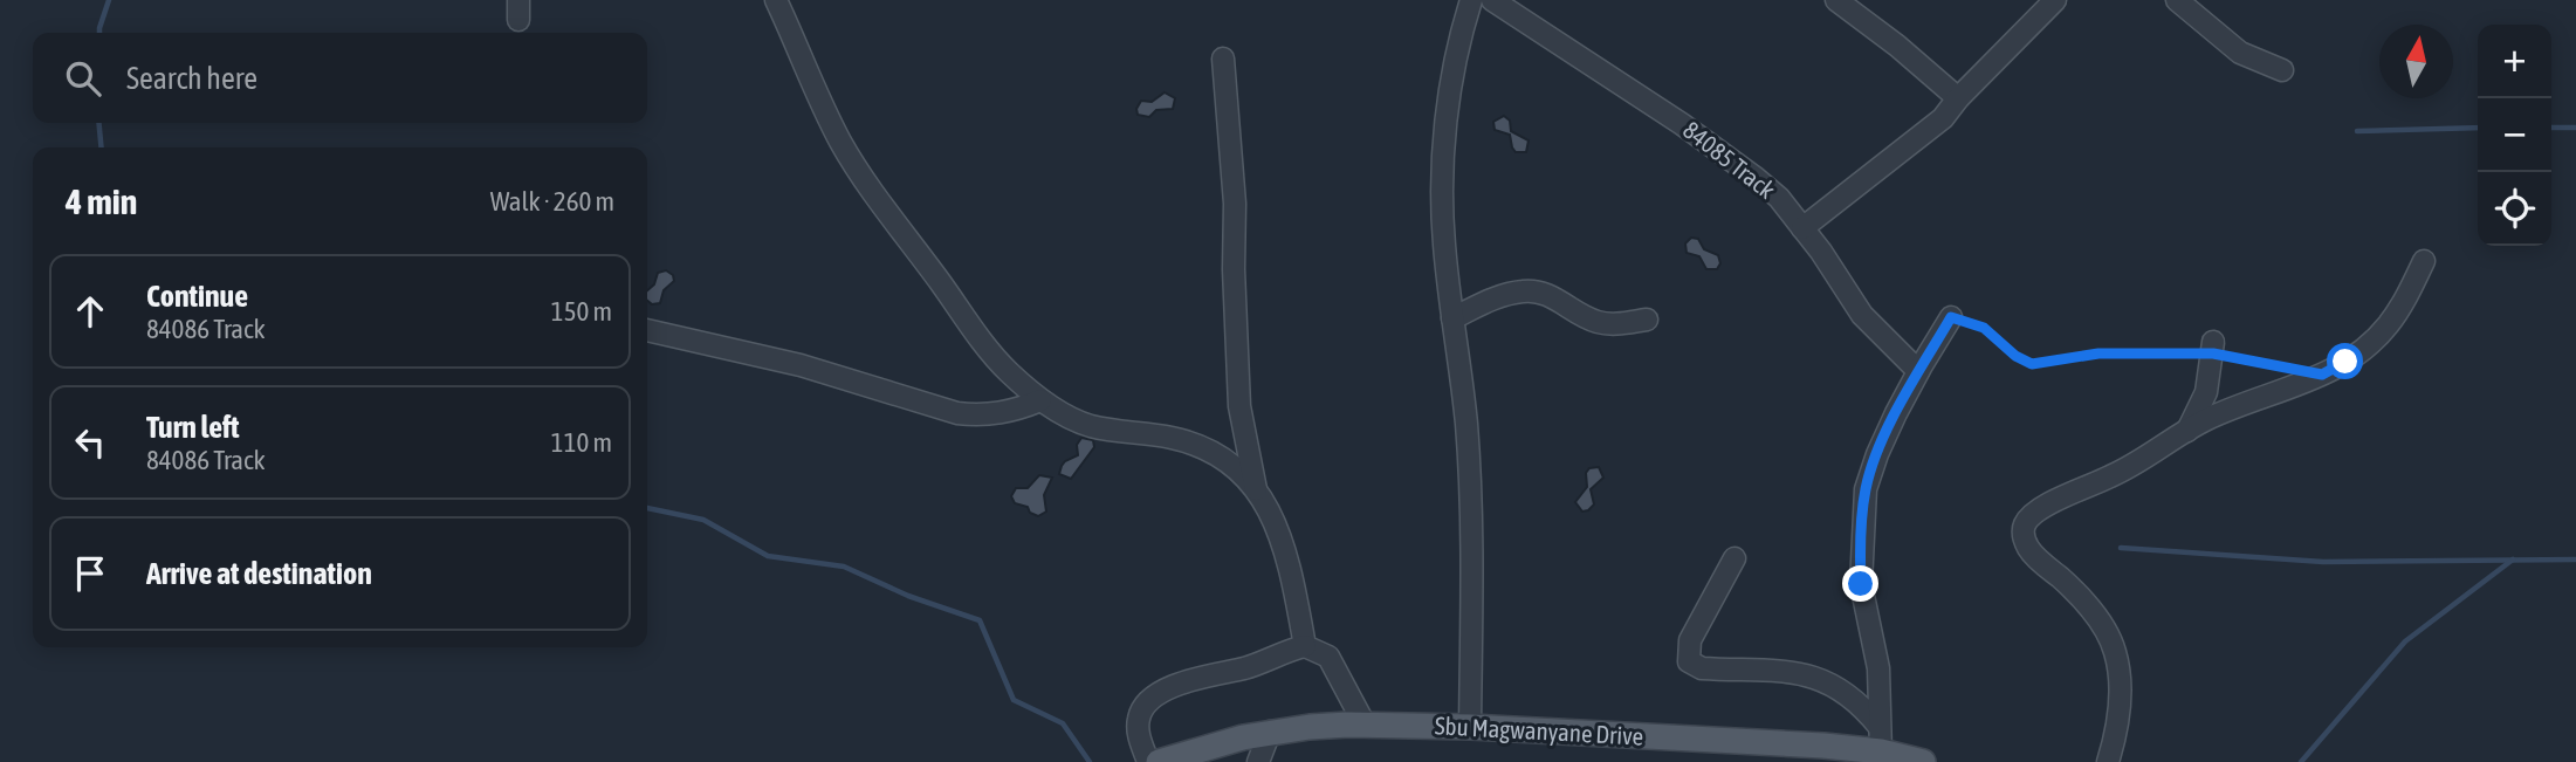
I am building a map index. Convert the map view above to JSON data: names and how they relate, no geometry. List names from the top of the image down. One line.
{"streets":{"main road":["Sbu Magwanyane Drive"],"street":["84085 Track"]},"north":"top","page":{"map_buttons":["+","−"],"search":"Search here","heading":["4 min","Walk · 260 m"],"list":[["Continue","84086 Track","150 m"],["Turn left","84086 Track","110 m"],"Arrive at destination"]}}
